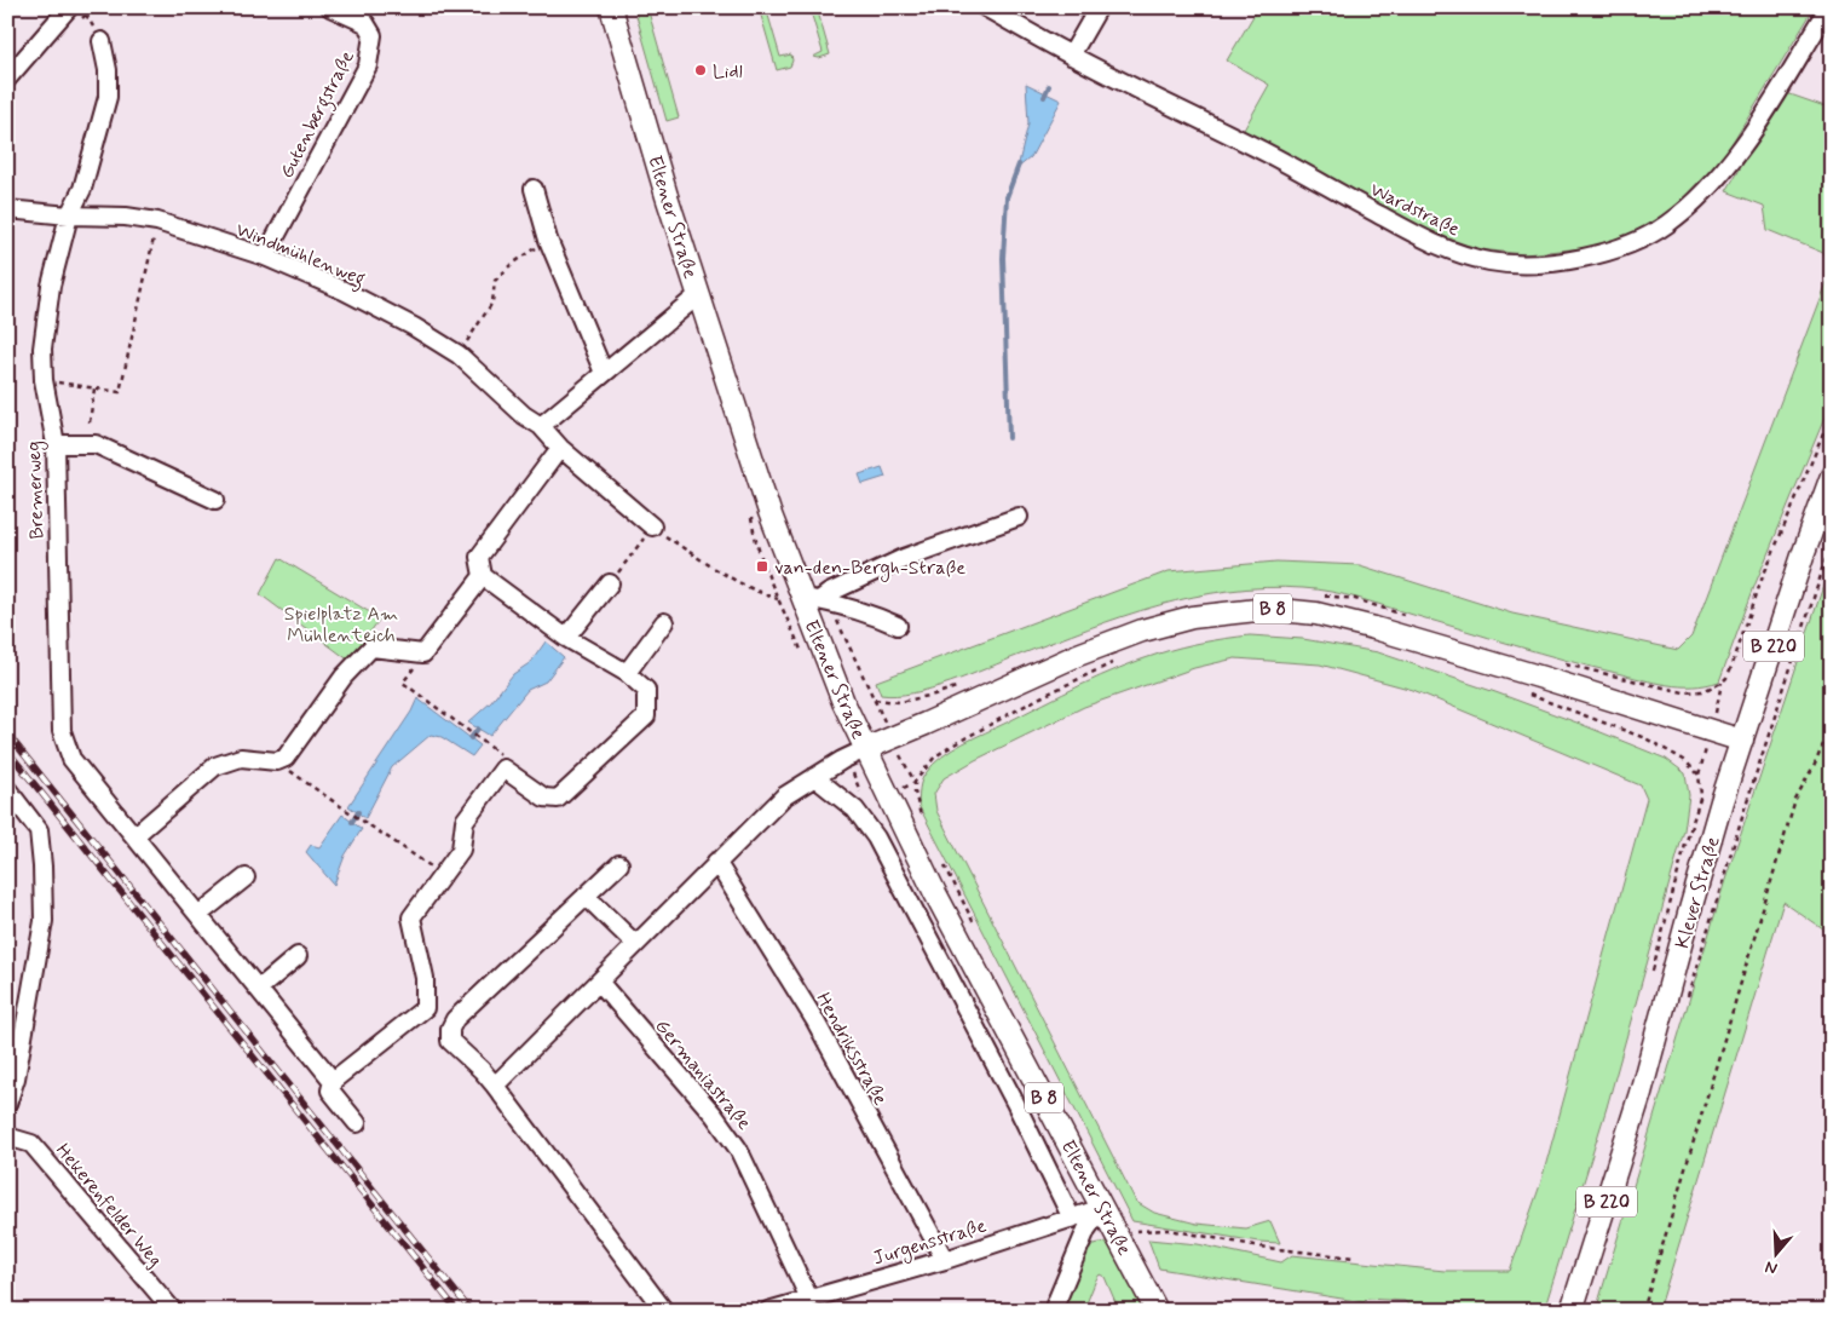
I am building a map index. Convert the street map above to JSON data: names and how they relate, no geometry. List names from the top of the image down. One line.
{"streets":{"main road":["Eltener Straße","B 8","B 220","Klever Straße"],"street":["Gutenbergstraße","Wardstraße","Windmühlenweg","Bremerweg","Hendriksstraße","Germaniastraße","Hekerenfelder Weg","Jurgensstraße"]},"crossings":[["Gutenbergstraße","Windmühlenweg"],["Eltener Straße","B 8"],["Eltener Straße","Jurgensstraße"],["Windmühlenweg","Bremerweg"],["B 8","Klever Straße"],["Hendriksstraße","Jurgensstraße"],["Germaniastraße","Jurgensstraße"]],"parks":["Spielplatz Am Mühlenteich"],"places":{"other":["Lidl"],"transit":["van-den-Bergh-Straße"]},"north":"bottom"}
